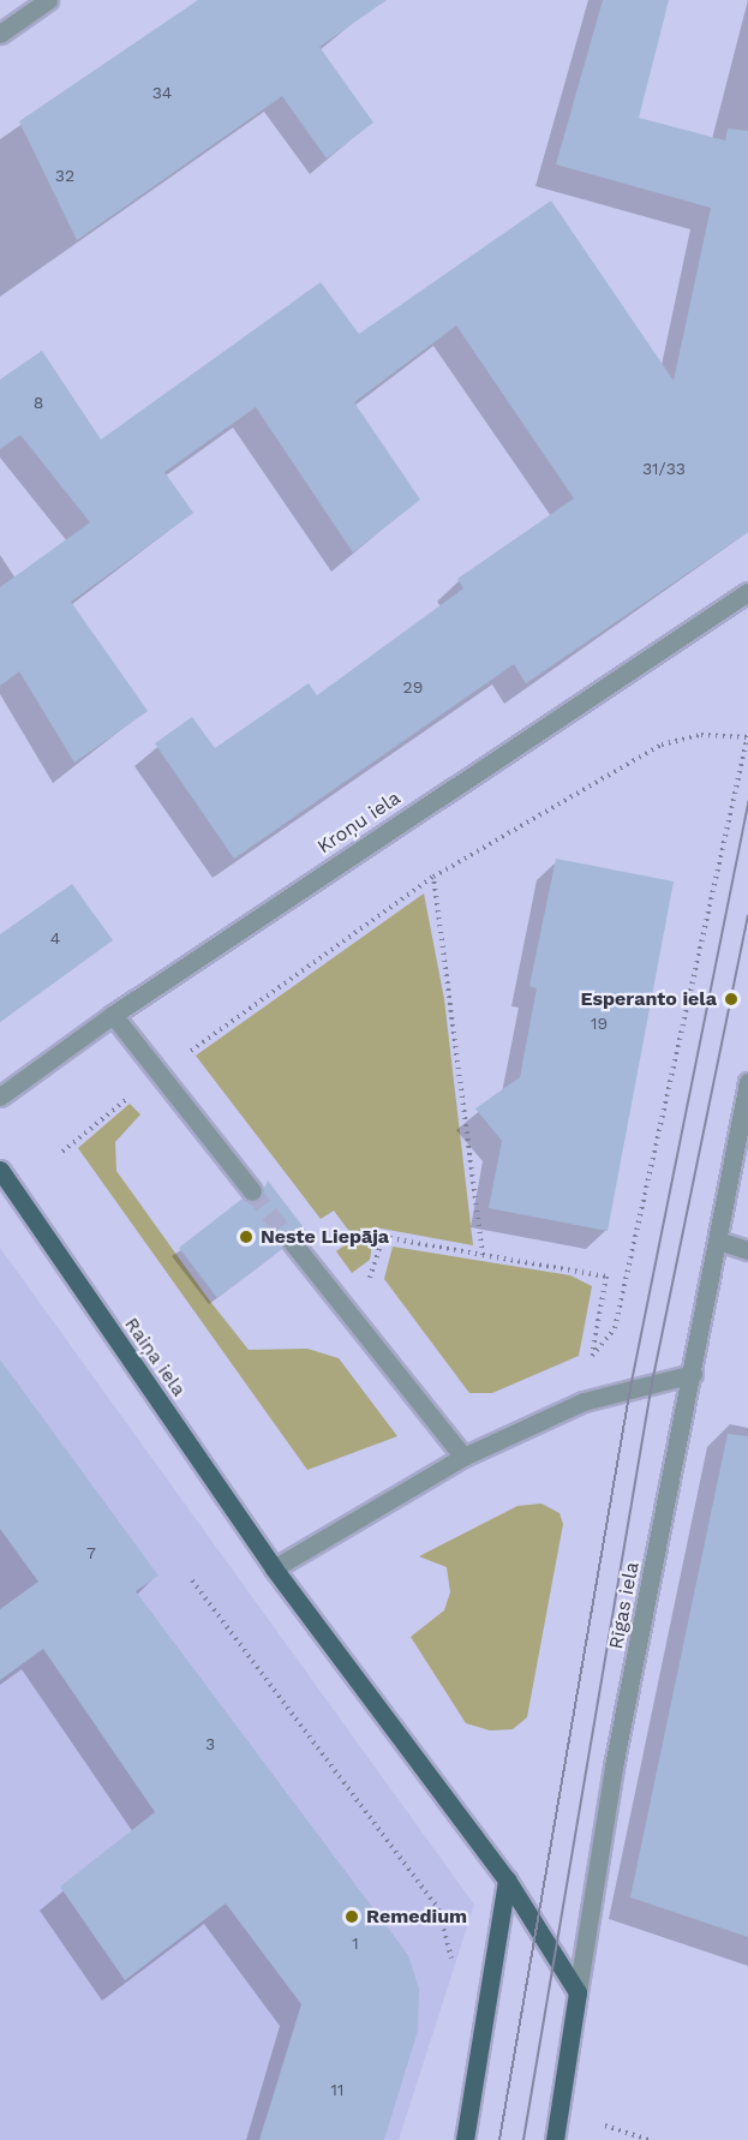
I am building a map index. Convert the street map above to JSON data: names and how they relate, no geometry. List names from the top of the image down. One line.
{"streets":{"main road":["Raiņa iela","Rīgas iela"],"street":["Kroņu iela"]},"crossings":[["Raiņa iela","Rīgas iela"]],"places":["Esperanto iela","Neste Liepāja","Remedium"],"house_numbers":["34","32","8","31/33","29","4","19","7","3","1","11"]}
